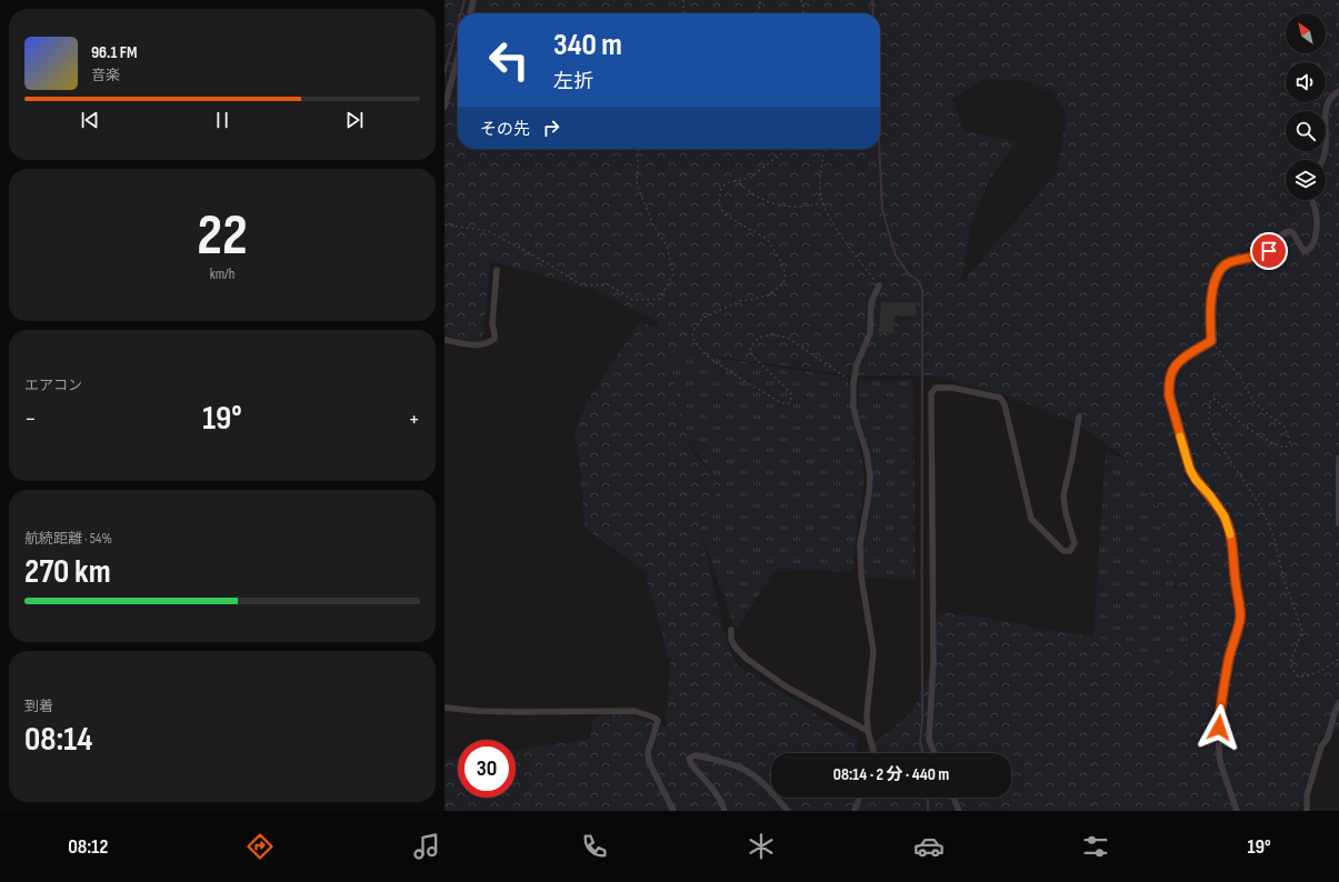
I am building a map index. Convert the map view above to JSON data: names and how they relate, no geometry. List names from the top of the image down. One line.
{"north":"top left","page":{"turn":["340 m","左折"],"song":["96.1 FM","音楽"],"then":"その先","tile":[["22","km/h"],"エアコン",["航続距離 · 54%","270 km"],["到着","08:14"]],"heat":["−","19°","+"],"limit":"30","trip":"08:14 · 2 分 · 440 m","tabs":["08:12","19°"]}}
